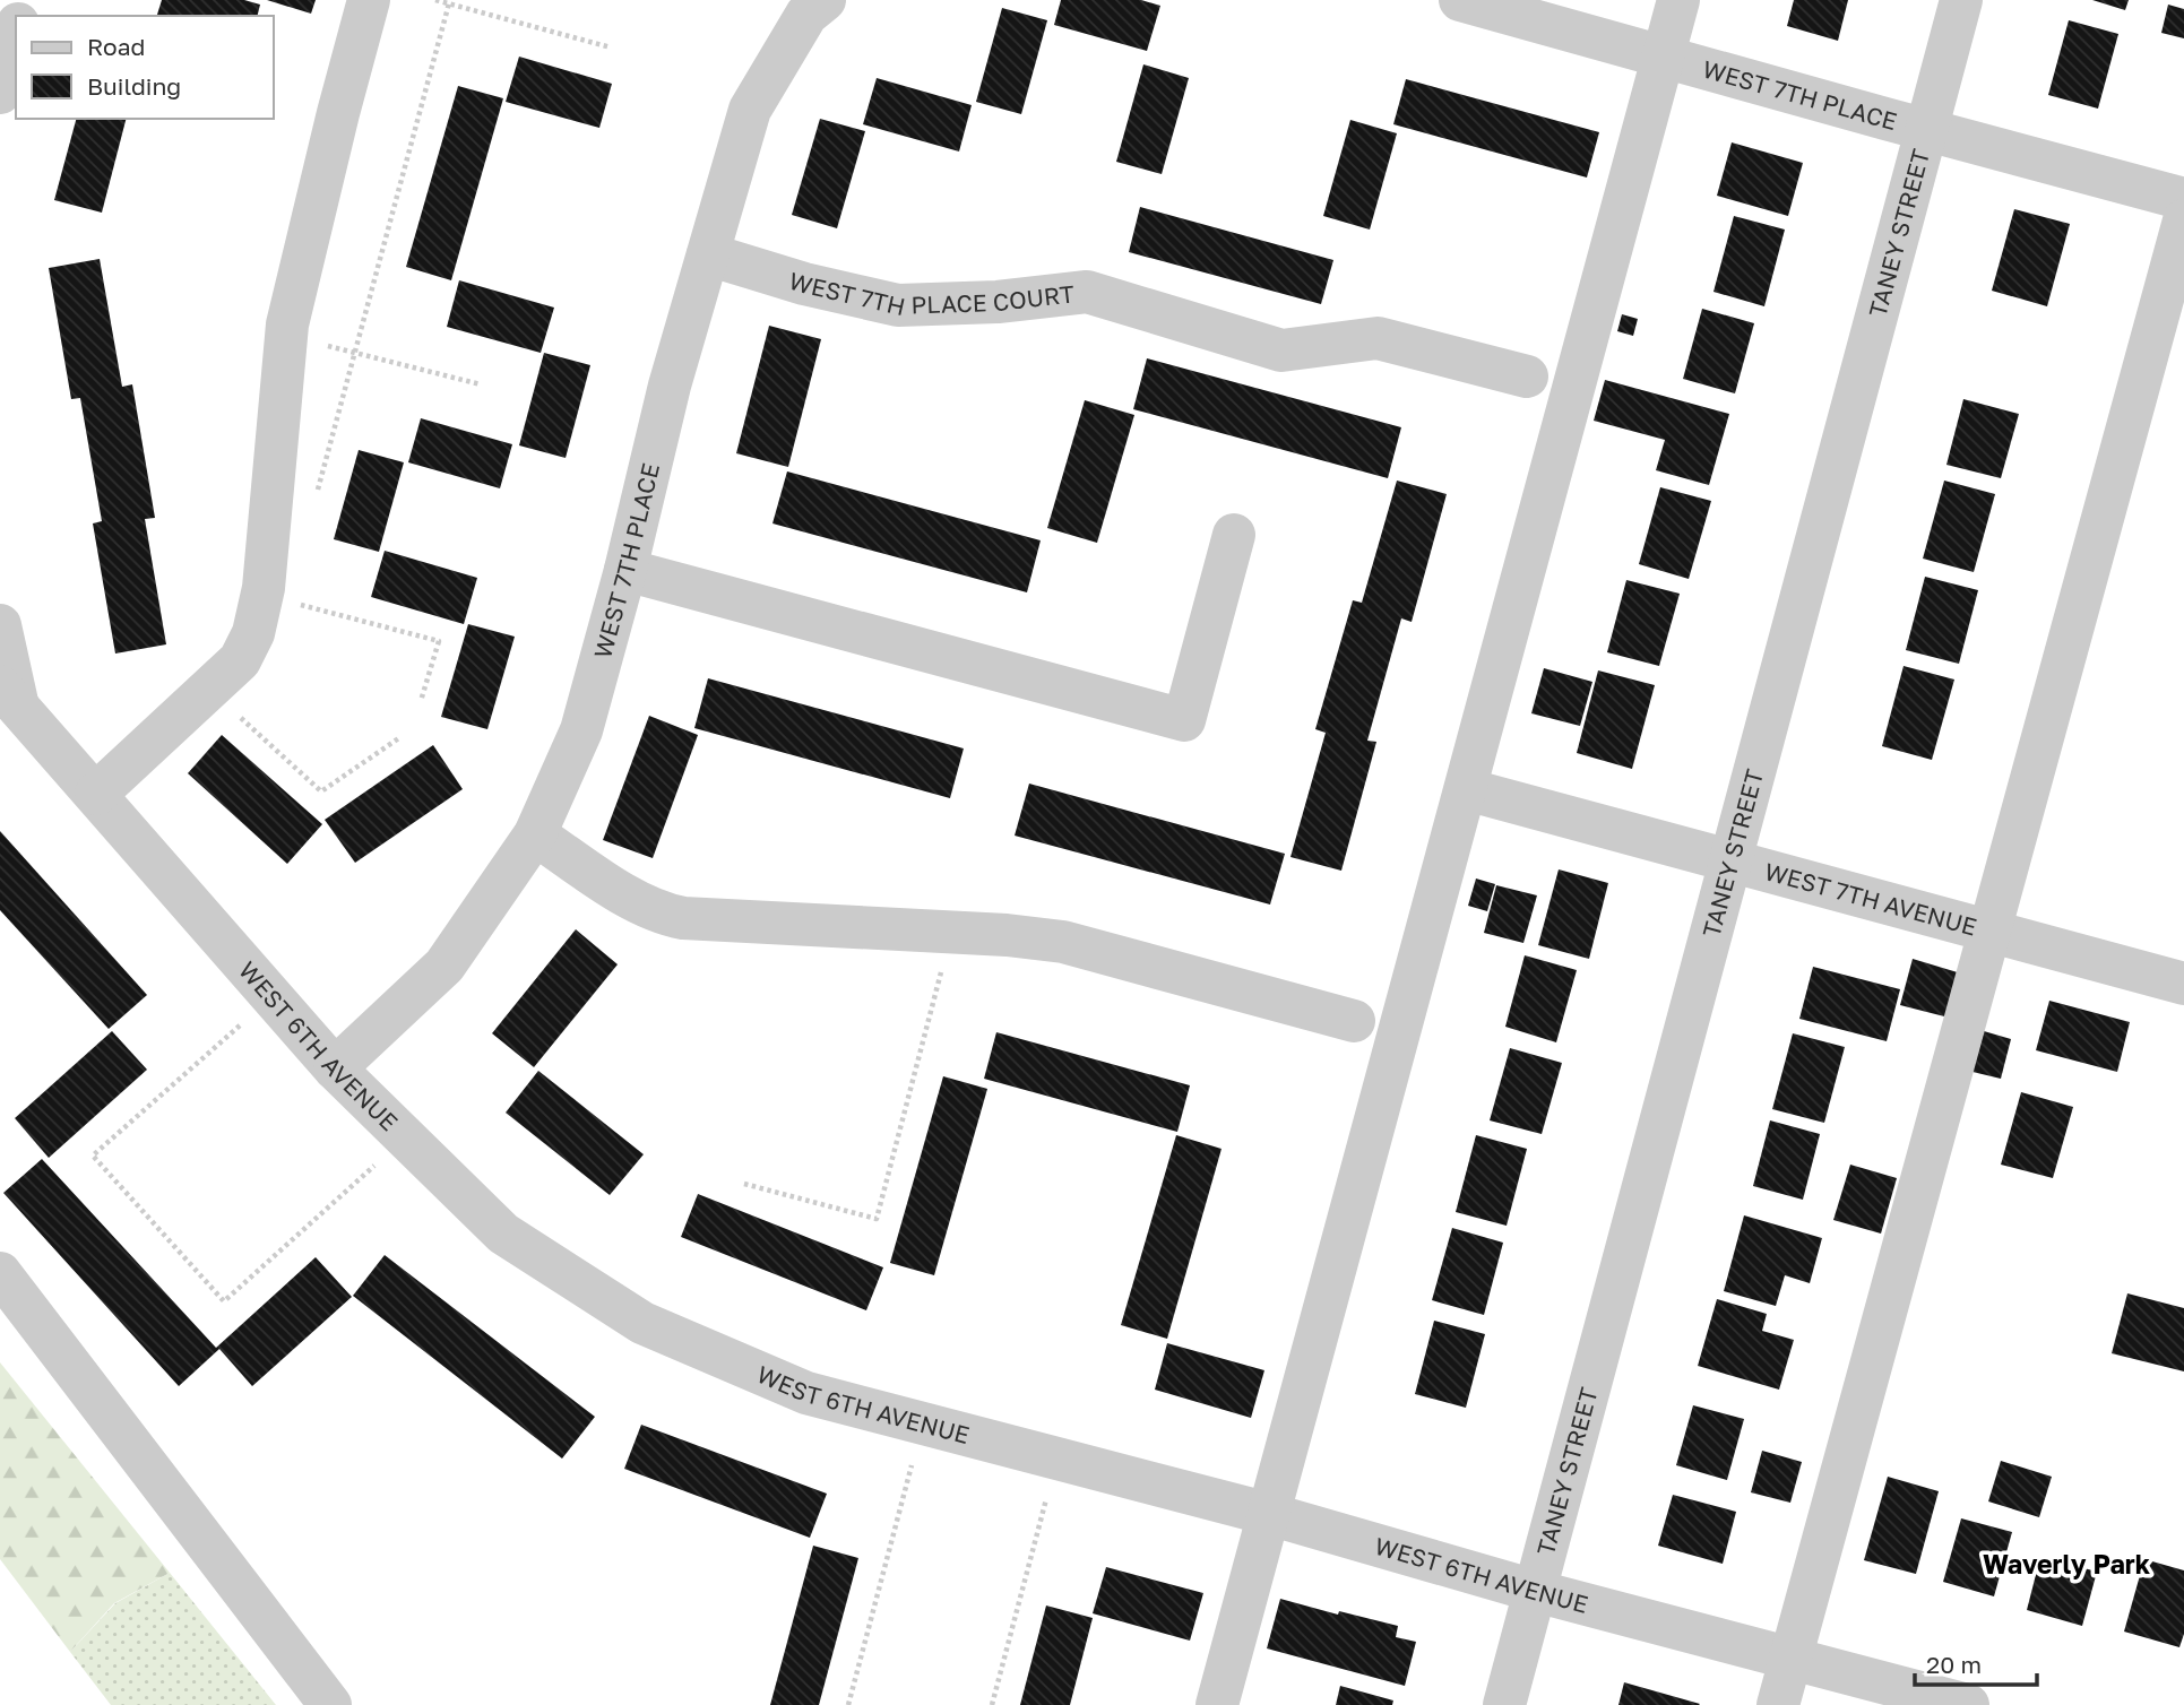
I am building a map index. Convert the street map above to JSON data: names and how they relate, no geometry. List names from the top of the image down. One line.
{"streets":{"street":["WEST 7TH PLACE","TANEY STREET","WEST 7TH PLACE COURT","WEST 7TH AVENUE","WEST 6TH AVENUE"]},"crossings":[["WEST 7TH PLACE","TANEY STREET"],["WEST 7TH PLACE","WEST 7TH PLACE COURT"],["WEST 7TH PLACE","WEST 6TH AVENUE"],["TANEY STREET","WEST 7TH AVENUE"],["TANEY STREET","WEST 6TH AVENUE"]],"districts":["Waverly Park"],"legend":["Road","Building"],"scale_bar":"20 m"}
